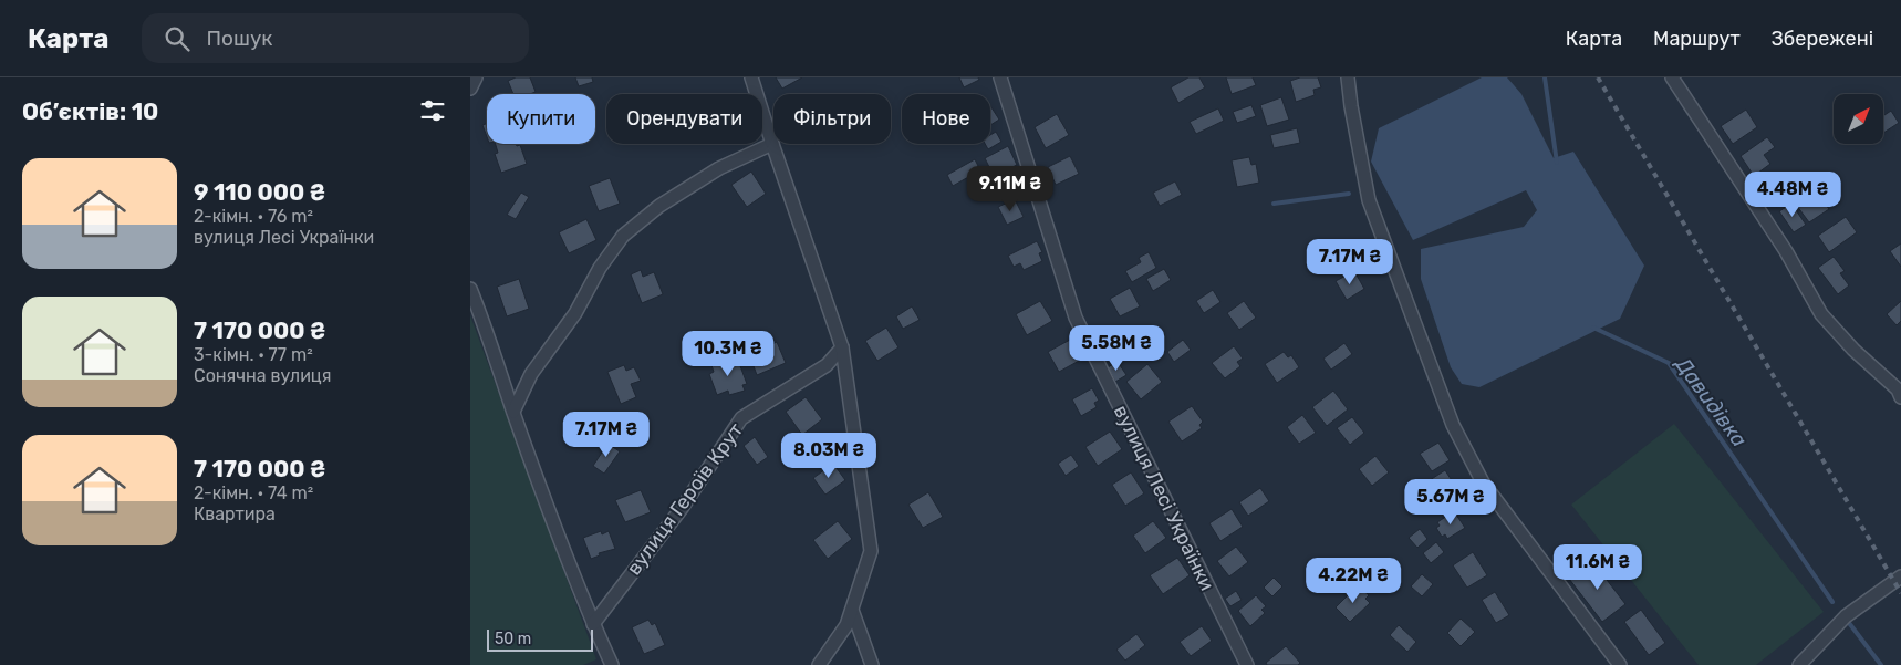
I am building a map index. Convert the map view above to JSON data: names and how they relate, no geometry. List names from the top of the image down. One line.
{"streets":{"street":["вулиця Лесі Українки","вулиця Героїв Крут"]},"water":["Давидівка"],"scale_bar":"50 m","north":"top right","page":{"header":"Карта","search":"Пошук","nav":["Карта","Маршрут","Збережені"],"heading":"Об’єктів: 10","chip":["Купити","Орендувати","Фільтри","Нове"],"list":[{"name":"9 110 000 ₴","note":"2-кімн. · 76 m² · вулиця Лесі Українки"},{"name":"7 170 000 ₴","note":"3-кімн. · 77 m² · Сонячна вулиця"},{"name":"7 170 000 ₴","note":"2-кімн. · 74 m² · Квартира"}],"price":["9.11M ₴","4.48M ₴","7.17M ₴","5.58M ₴","10.3M ₴","7.17M ₴","8.03M ₴","5.67M ₴","11.6M ₴","4.22M ₴"],"scale":"50 m"}}
